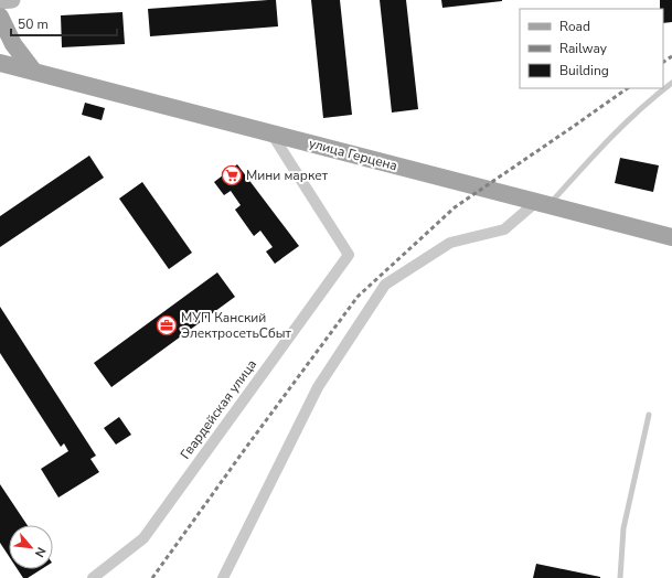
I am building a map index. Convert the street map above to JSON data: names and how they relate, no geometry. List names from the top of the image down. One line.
{"streets":{"main road":["улица Герцена"],"street":["Гвардейская улица"]},"crossings":[["улица Герцена","Гвардейская улица"]],"places":{"supermarket":["Мини маркет"],"office":["МУП Канский ЭлектросетьСбыт"]},"legend":["Road","Railway","Building"],"scale_bar":"50 m","north":"bottom right"}
